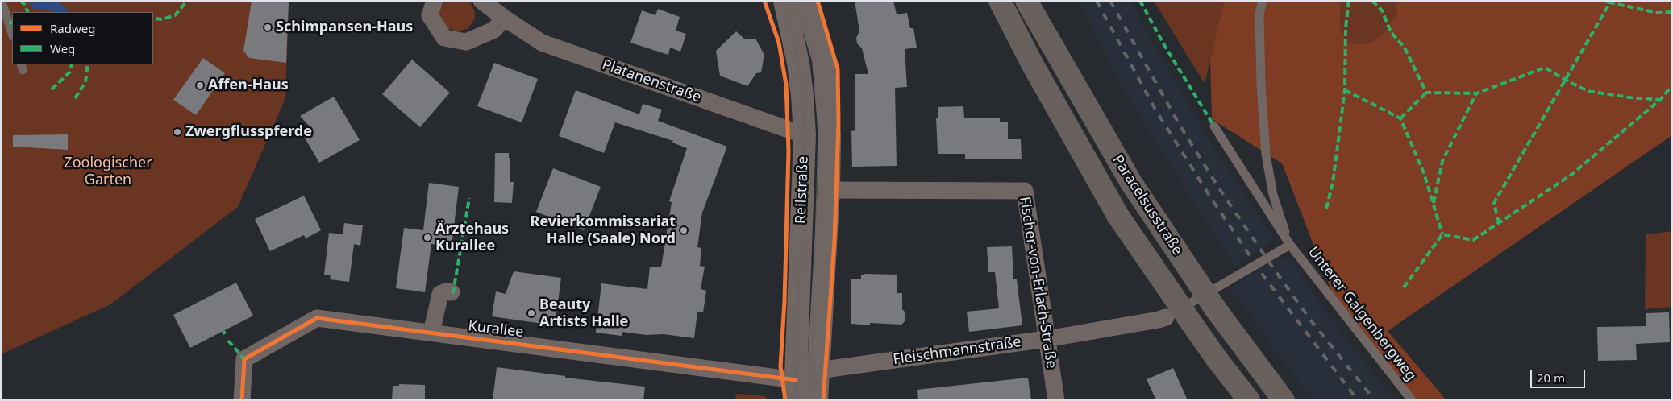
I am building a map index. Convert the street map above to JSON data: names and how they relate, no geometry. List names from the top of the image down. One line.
{"streets":{"main road":["Paracelsusstraße"],"street":["Platanenstraße","Reilstraße","Fischer-von-Erlach-Straße","Kurallee","Fleischmannstraße"],"lane":["Unterer Galgenbergweg"]},"crossings":[["Platanenstraße","Reilstraße"],["Reilstraße","Fischer-von-Erlach-Straße"],["Reilstraße","Kurallee"],["Reilstraße","Fleischmannstraße"],["Fischer-von-Erlach-Straße","Fleischmannstraße"]],"parks":["Zoologischer Garten"],"places":["Schimpansen-Haus","Affen-Haus","Zwergflusspferde","Revierkommissariat Halle (Saale) Nord","Ärztehaus Kurallee","Beauty Artists Halle"],"legend":["Radweg","Weg"],"scale_bar":"20 m"}
